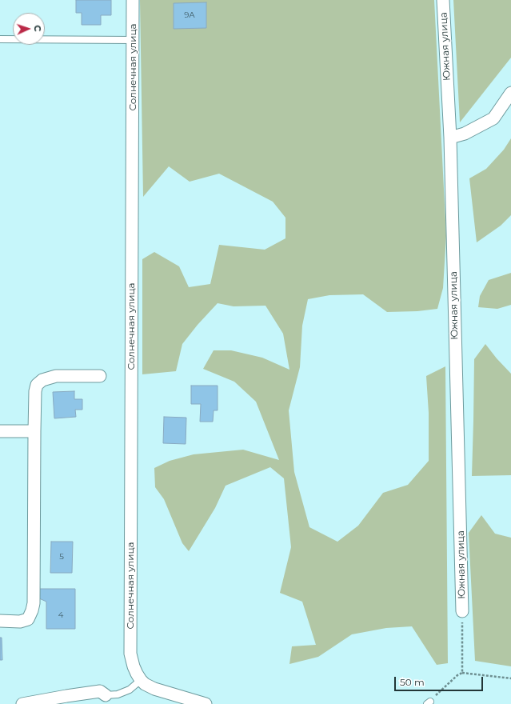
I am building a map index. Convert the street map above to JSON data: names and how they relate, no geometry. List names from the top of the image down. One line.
{"streets":{"street":["Южная улица","Солнечная улица"]},"house_numbers":["9А","5","4"],"scale_bar":"50 m","north":"right"}
